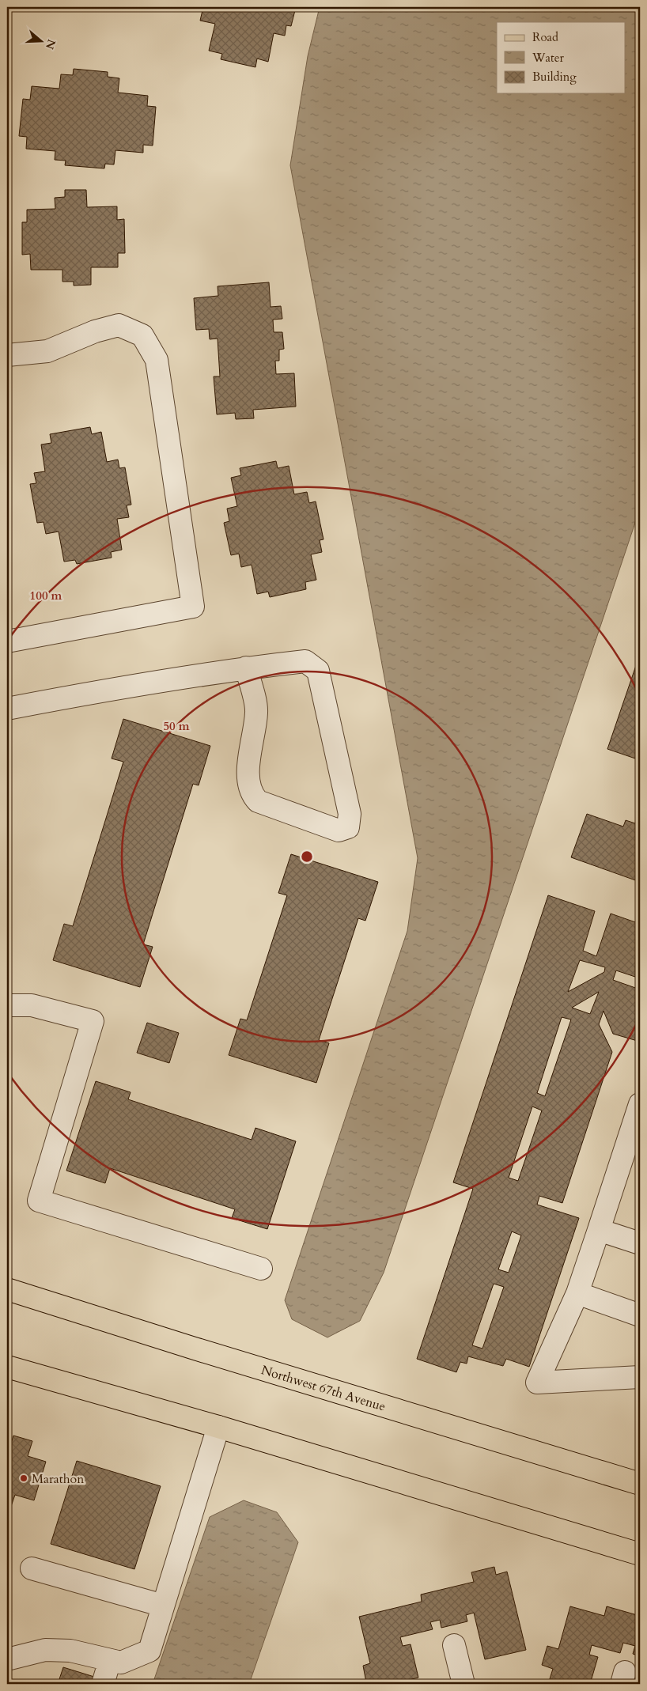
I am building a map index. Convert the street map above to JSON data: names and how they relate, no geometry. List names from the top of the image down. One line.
{"streets":{"main road":["Northwest 67th Avenue"]},"places":["Marathon"],"legend":["Road","Water","Building"],"north":"right","rings":["100 m","50 m"]}
